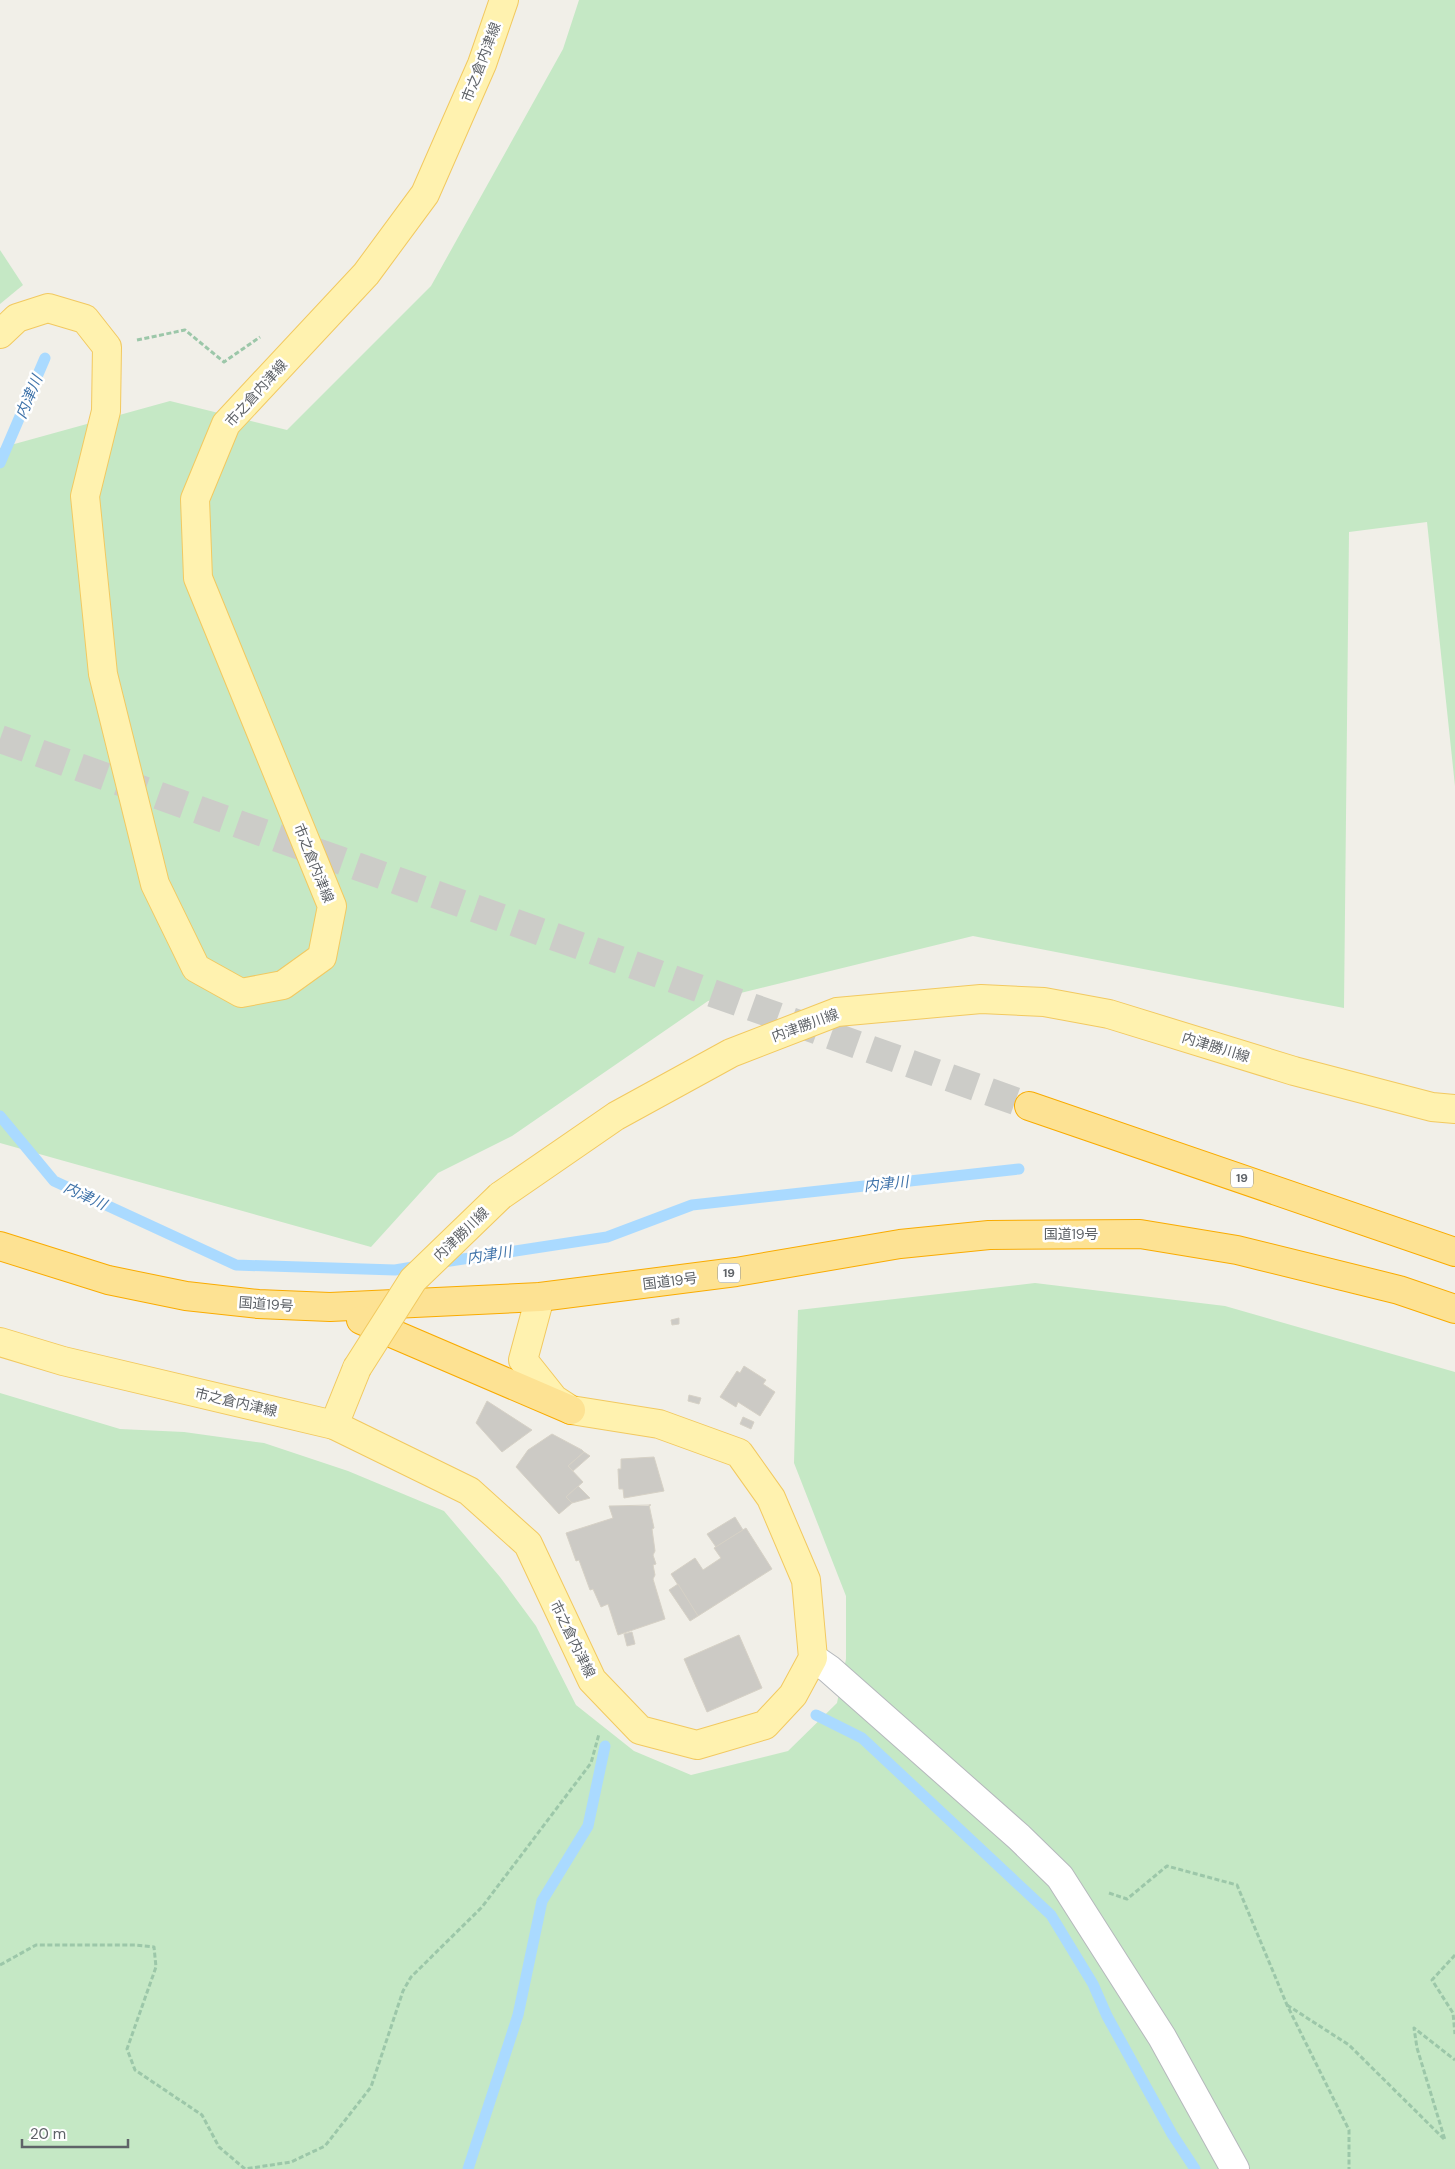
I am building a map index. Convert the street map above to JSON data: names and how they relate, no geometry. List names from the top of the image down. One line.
{"streets":{"highway":["19","国道19号"],"main road":["市之倉内津線","内津勝川線"]},"crossings":[["市之倉内津線","内津勝川線"]],"water":["内津川"],"scale_bar":"20 m"}
